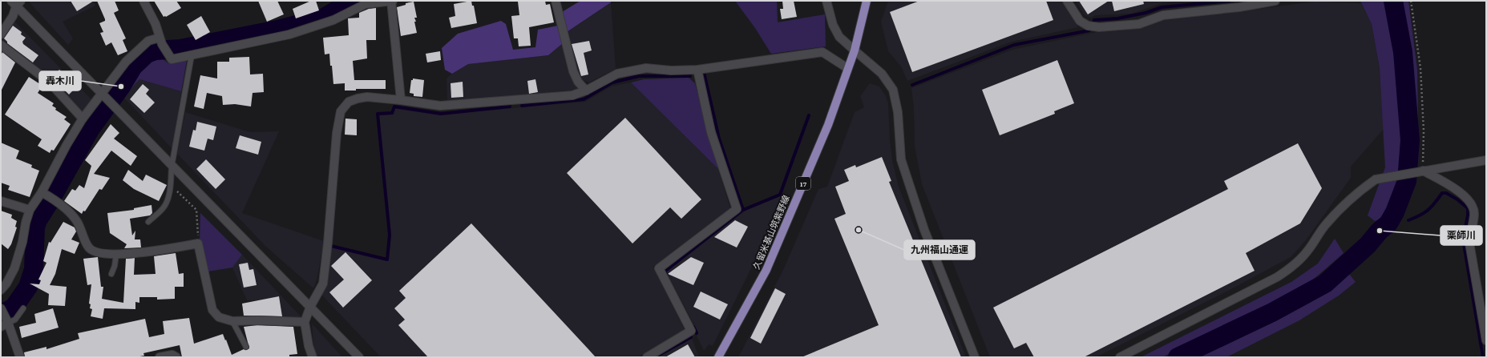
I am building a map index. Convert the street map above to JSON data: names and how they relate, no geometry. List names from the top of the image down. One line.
{"streets":{"main road":["17","久留米基山筑紫野線"]},"places":["轟木川","九州福山通運","薬師川"]}
